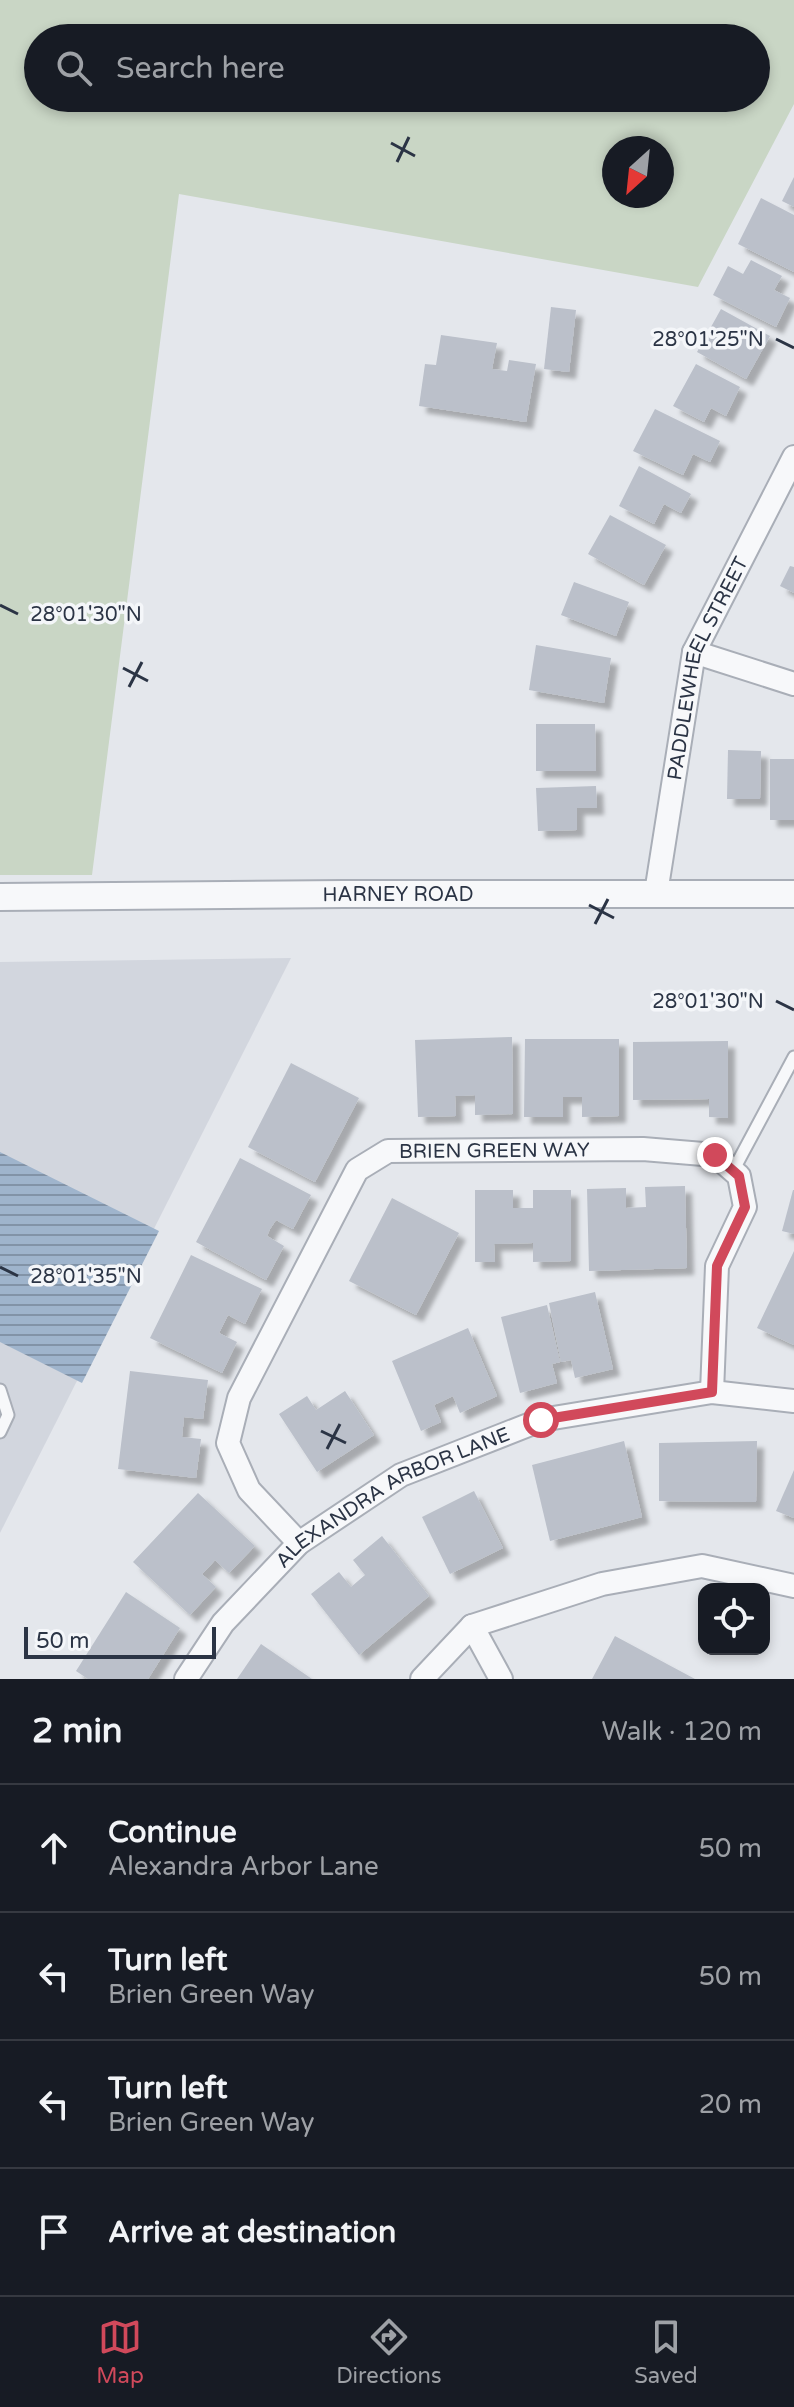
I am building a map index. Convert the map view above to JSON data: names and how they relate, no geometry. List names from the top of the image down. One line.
{"streets":{"street":["PADDLEWHEEL STREET","HARNEY ROAD","BRIEN GREEN WAY","ALEXANDRA ARBOR LANE"]},"crossings":[["PADDLEWHEEL STREET","HARNEY ROAD"],["BRIEN GREEN WAY","ALEXANDRA ARBOR LANE"]],"scale_bar":"50 m","north":"bottom left","page":{"search":"Search here","scale":"50 m","heading":["2 min","Walk · 120 m"],"list":[["Continue","Alexandra Arbor Lane","50 m"],["Turn left","Brien Green Way","50 m"],["Turn left","Brien Green Way","20 m"],"Arrive at destination"],"nav":["Map","Directions","Saved"]},"coordinates":["28°01'25\"N","28°01'30\"N","28°01'35\"N"]}
